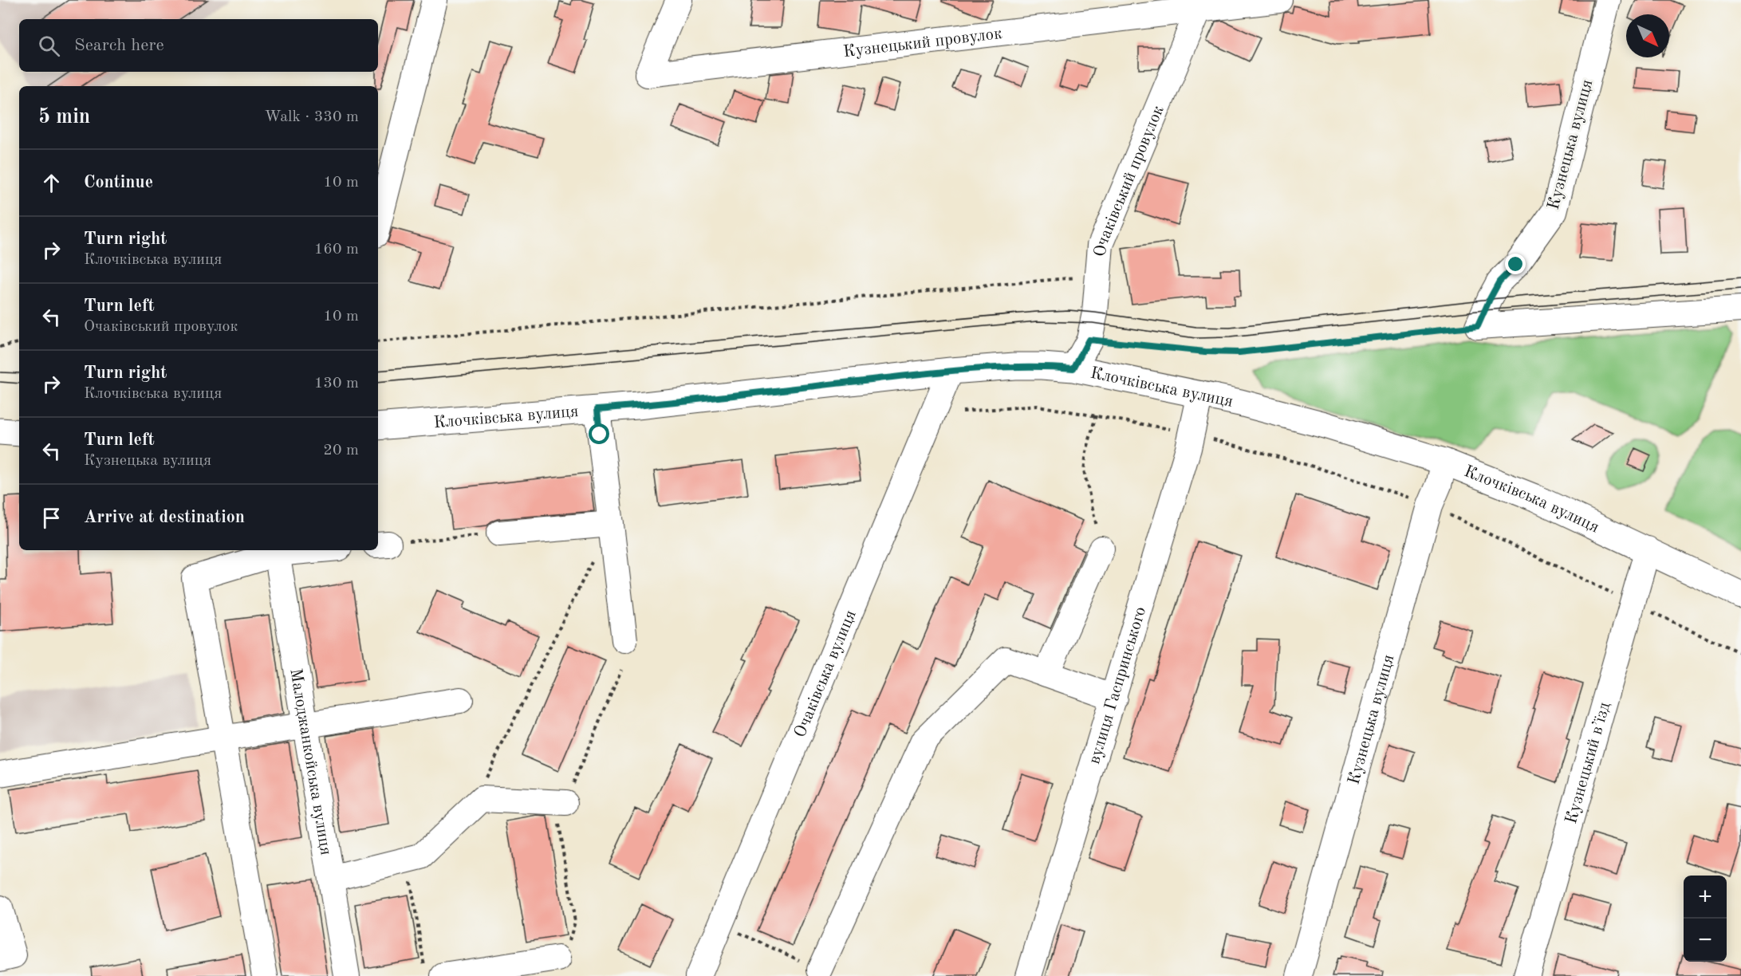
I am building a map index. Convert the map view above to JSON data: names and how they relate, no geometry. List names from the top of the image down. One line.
{"streets":{"main road":["Клочківська вулиця"],"street":["Кузнецький провулок","Кузнецька вулиця","Очаківський провулок","Очаківська вулиця","вулиця Гаспринського","Малоджанкойська вулиця","Кузнецький в’їзд"]},"crossings":[["Кузнецький провулок","Очаківський провулок"],["Кузнецька вулиця","Клочківська вулиця"],["Очаківський провулок","Клочківська вулиця"],["Клочківська вулиця","Очаківська вулиця"],["Клочківська вулиця","вулиця Гаспринського"],["Клочківська вулиця","Кузнецький в’їзд"]],"north":"bottom right","page":{"search":"Search here","heading":["5 min","Walk · 330 m"],"list":[["Continue","10 m"],["Turn right","Клочківська вулиця","160 m"],["Turn left","Очаківський провулок","10 m"],["Turn right","Клочківська вулиця","130 m"],["Turn left","Кузнецька вулиця","20 m"],"Arrive at destination"],"map_buttons":["+","−"]}}
